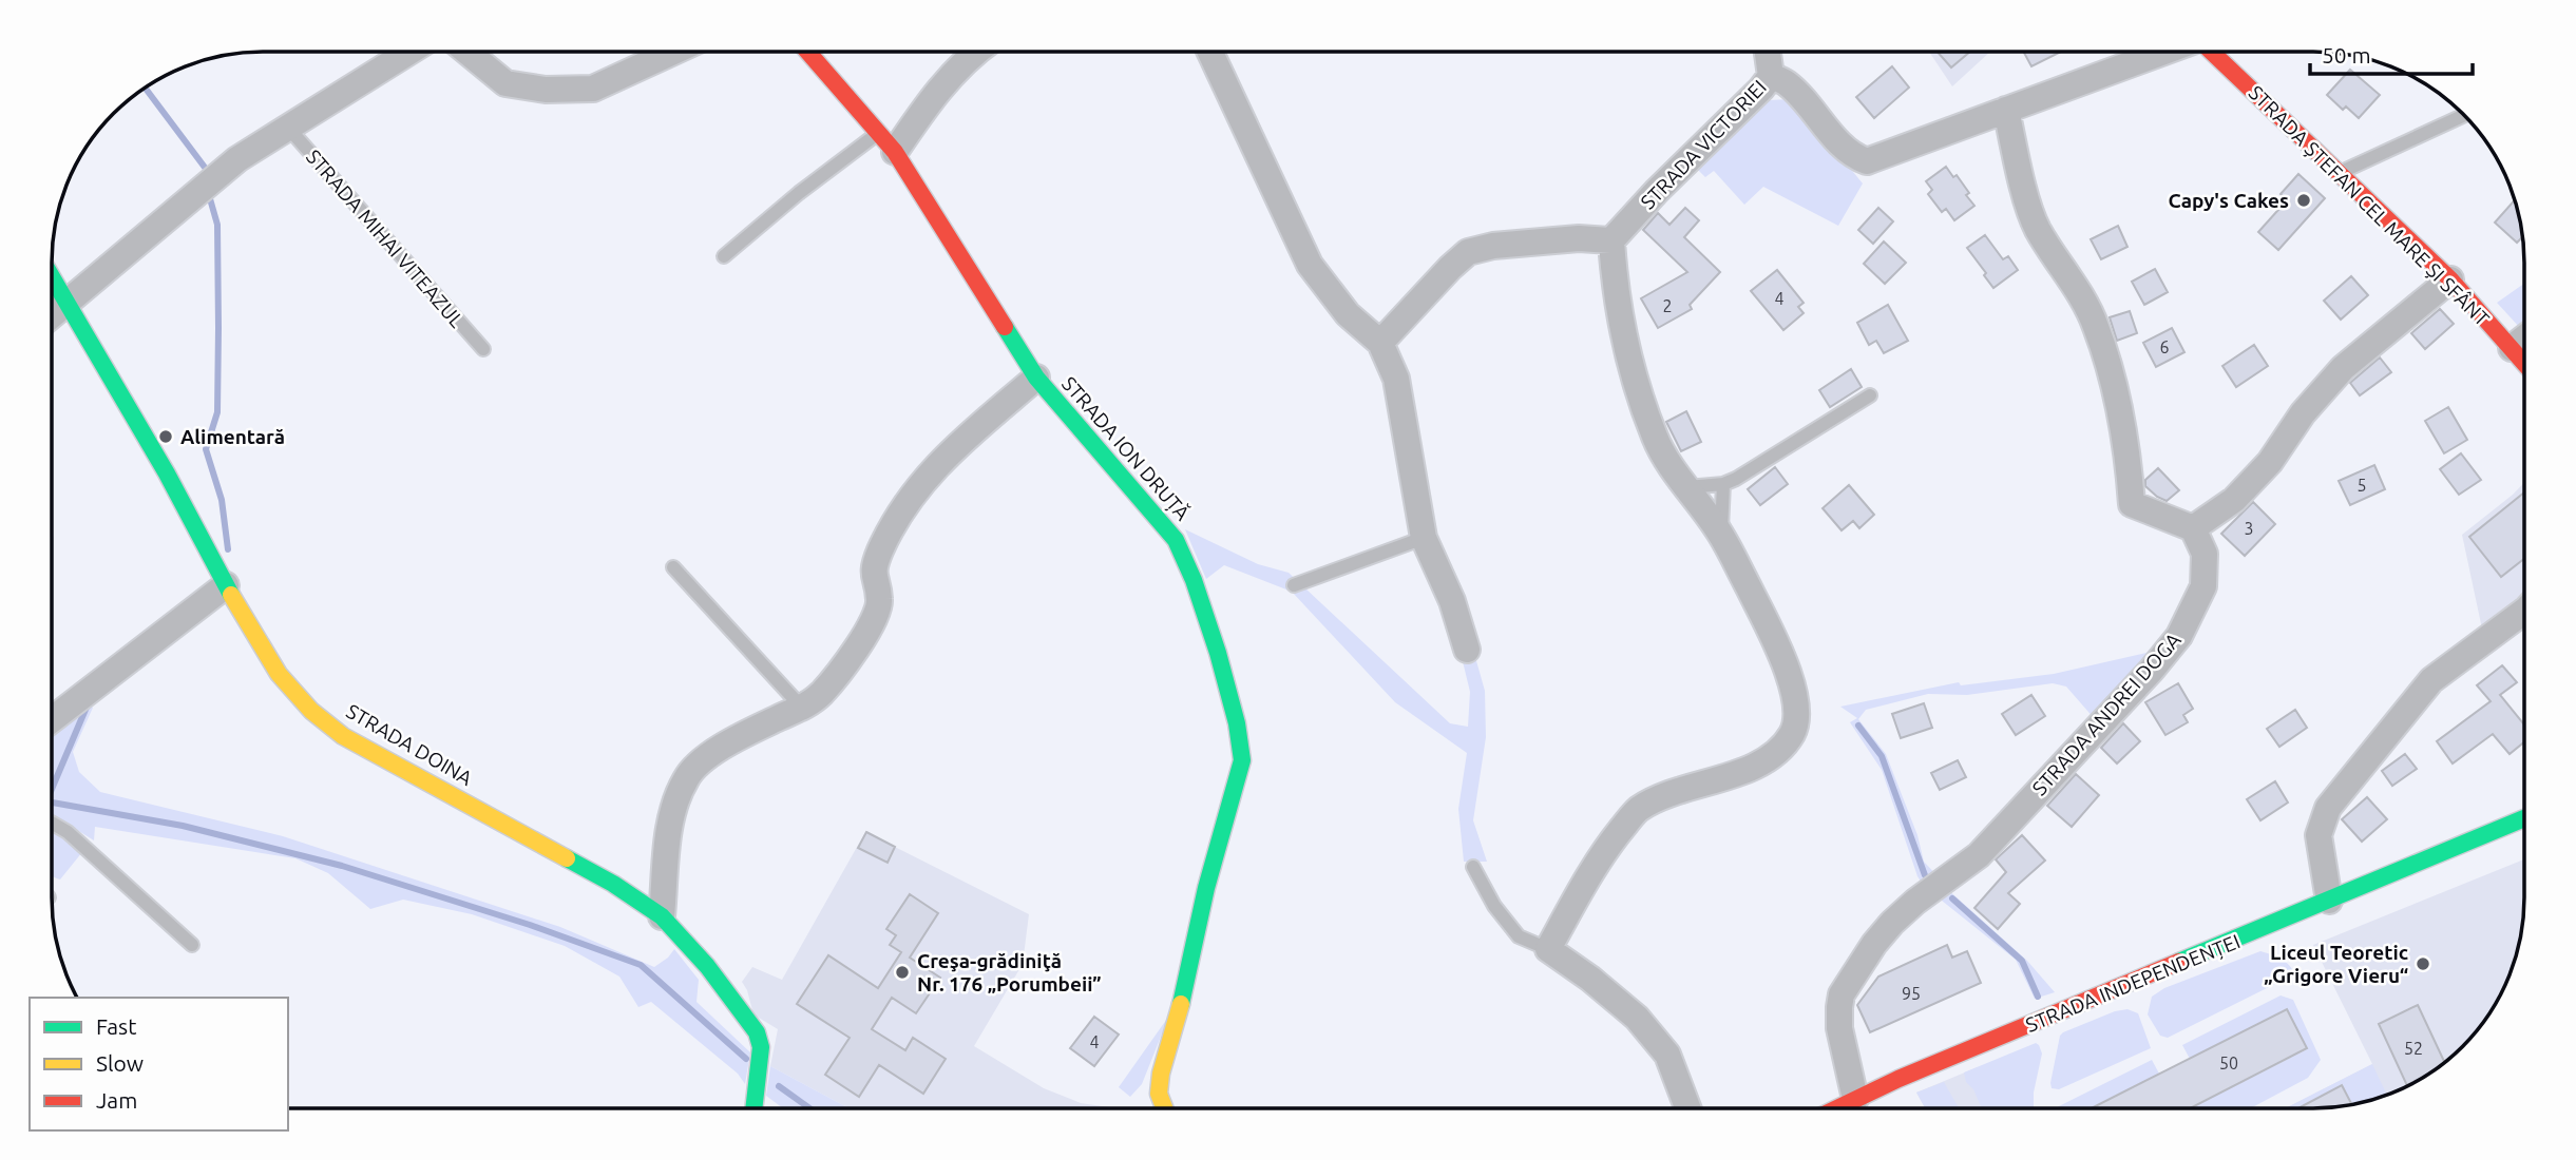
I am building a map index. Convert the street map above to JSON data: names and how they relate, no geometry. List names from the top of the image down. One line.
{"streets":{"street":["STRADA VICTORIEI","STRADA ȘTEFAN CEL MARE ȘI SFÂNT","STRADA ION DRUȚĂ","STRADA ANDREI DOGA","STRADA DOINA","STRADA INDEPENDENȚEI"],"lane":["STRADA MIHAI VITEAZUL"]},"crossings":[["STRADA ANDREI DOGA","STRADA INDEPENDENȚEI"]],"places":["Capy's Cakes","Alimentară","Liceul Teoretic „Grigore Vieru“","Creşa-grădiniţă Nr. 176 „Porumbeii”"],"house_numbers":["4","2","6","5","3","95","4","52","50"],"legend":["Fast","Slow","Jam"],"scale_bar":"50 m"}
